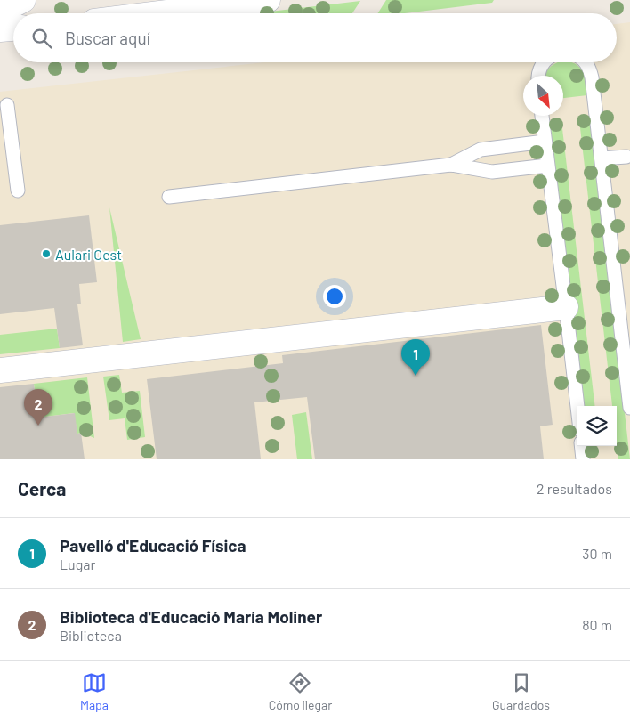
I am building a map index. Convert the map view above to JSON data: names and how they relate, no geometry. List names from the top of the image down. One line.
{"places":["Aulari Oest"],"north":"bottom right","page":{"search":"Buscar aquí","pins":["1","2"],"heading":["Cerca","2 resultados"],"list":[{"mark":"1","name":"Pavelló d'Educació Física","note":"Lugar","value":"30 m"},{"mark":"2","name":"Biblioteca d'Educació María Moliner","note":"Biblioteca","value":"80 m"}],"nav":["Mapa","Cómo llegar","Guardados"]}}
